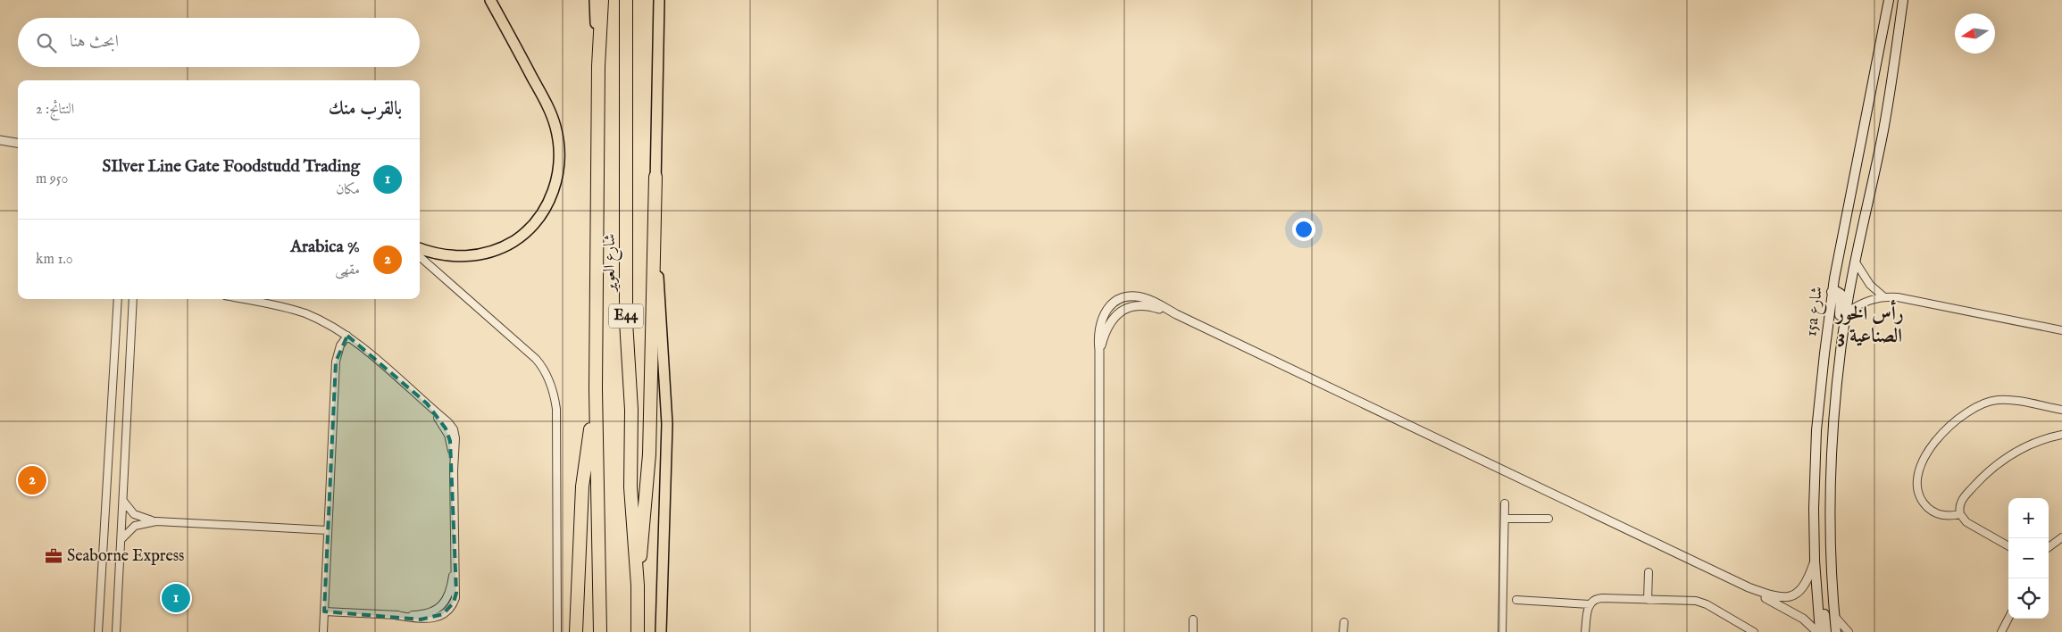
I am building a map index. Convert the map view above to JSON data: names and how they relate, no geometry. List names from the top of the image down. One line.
{"streets":{"highway":["شارع العوير","E44"],"main road":["15a شارع"]},"districts":["رأس الخور الصناعية 3"],"places":{"office":["Seaborne Express"]},"north":"left","page":{"search":"ابحث هنا","heading":["بالقرب منك","النتائج: 2"],"list":[{"mark":"1","name":"SIlver Line Gate Foodstudd Trading","note":"مكان","value":"950 m"},{"mark":"2","name":"% Arabica","note":"مقهى","value":"1.0 km"}],"pins":["2","1"],"map_buttons":["+","−"]}}
